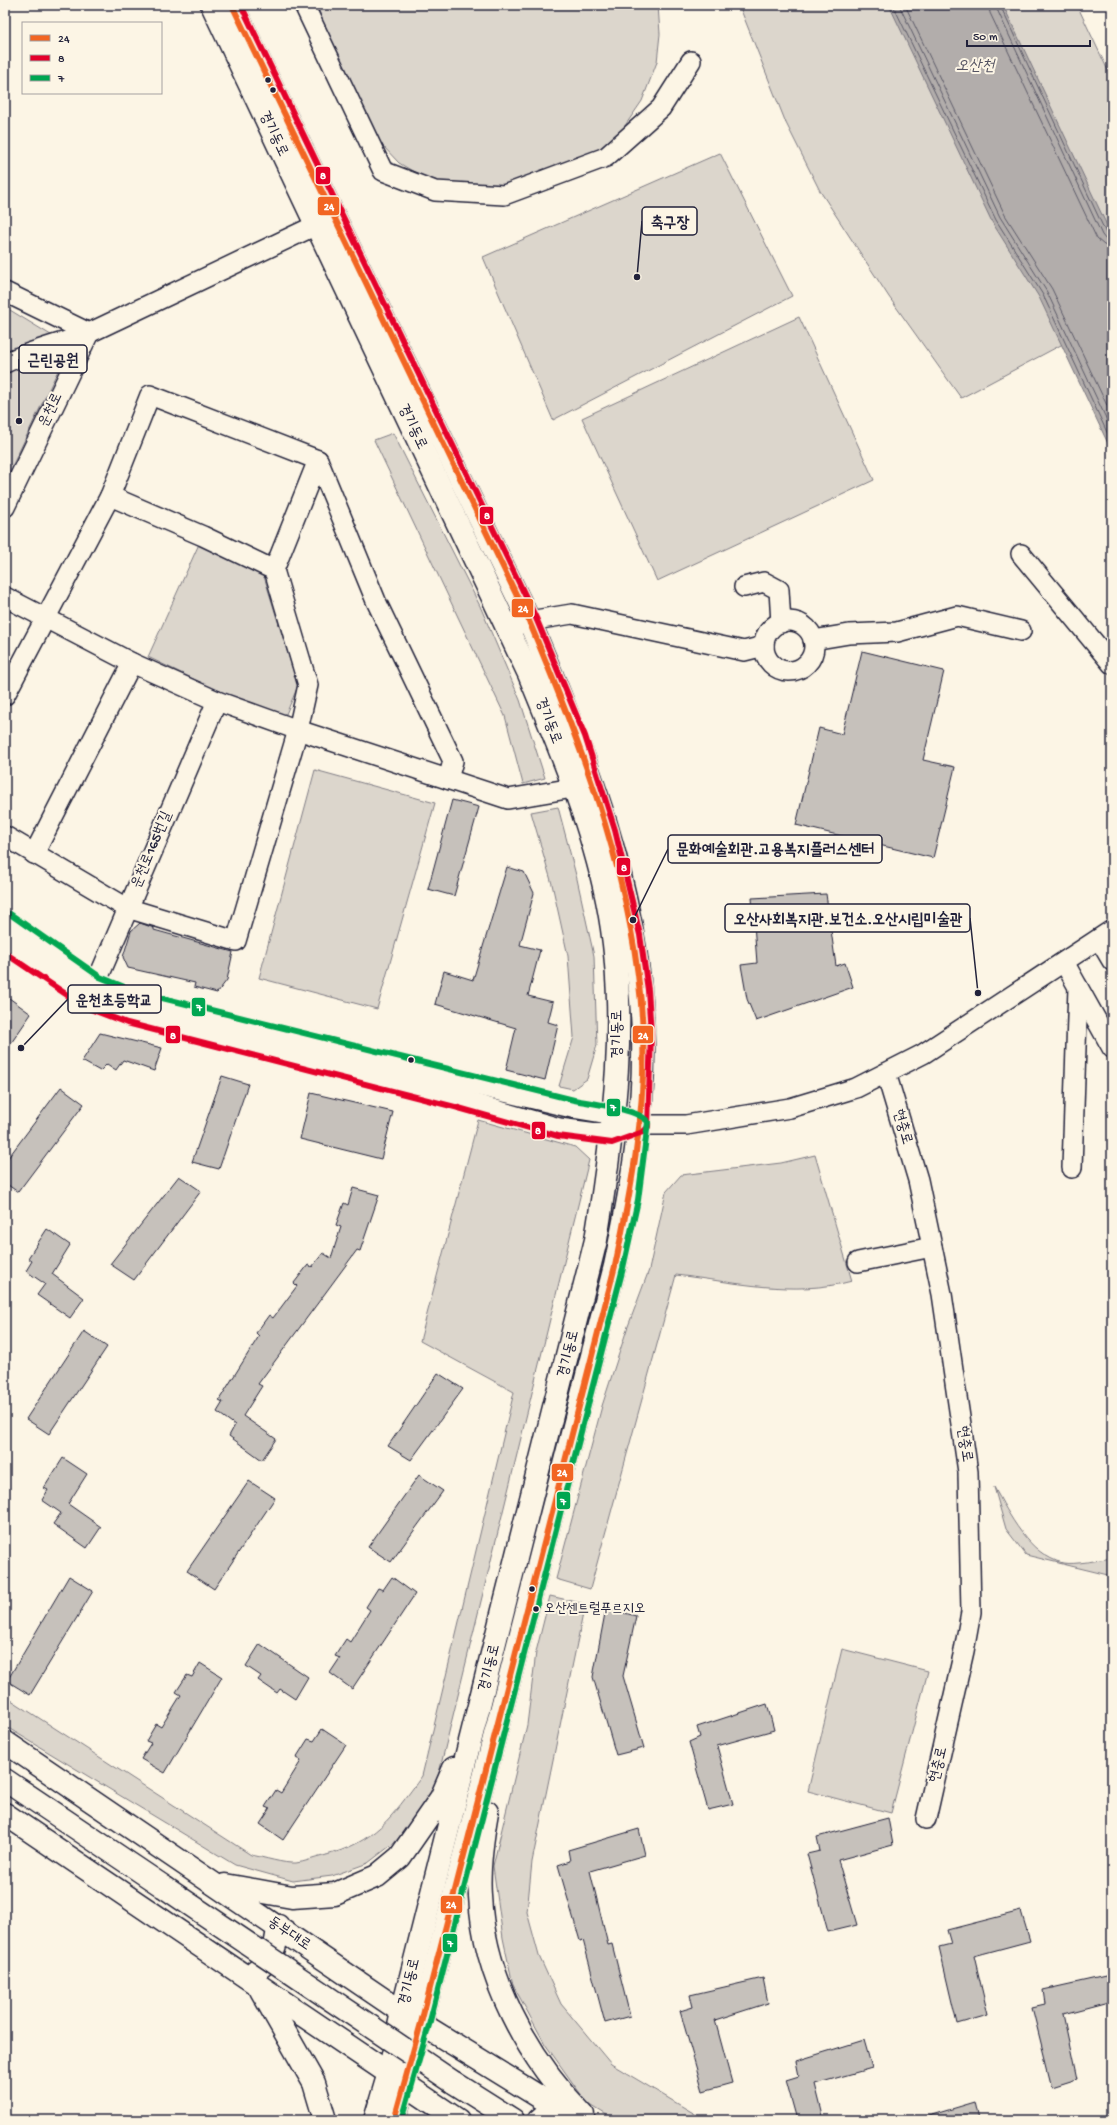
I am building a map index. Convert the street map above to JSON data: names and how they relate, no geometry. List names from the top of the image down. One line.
{"streets":{"main road":["경기동로","동부대로"],"street":["운천로","운천로165번길","현충로"]},"crossings":[["경기동로","동부대로"]],"water":["오산천"],"places":["축구장","근린공원","문화예술회관.고용복지플러스센터","오산사회복지관.보건소.오산시립미술관","운천초등학교","오산센트럴푸르지오"],"lines":["transit line 24","transit line 8","transit line 7"],"legend":["24","8","7"],"scale_bar":"50 m"}
